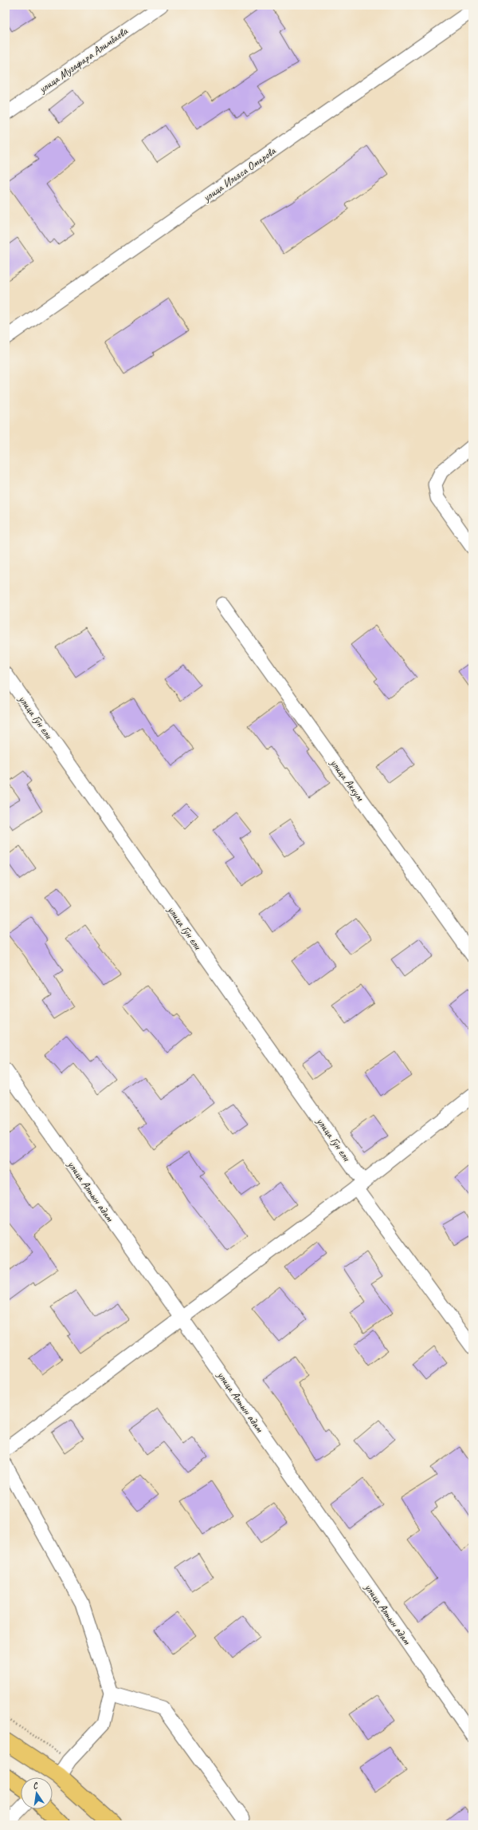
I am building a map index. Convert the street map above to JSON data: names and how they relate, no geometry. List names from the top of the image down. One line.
{"streets":{"street":["улица Музафара Алимбаева","улица Ильяса Омарова","улица Гун ели","улица Аккум","улица Алтын адам"]},"north":"top"}
